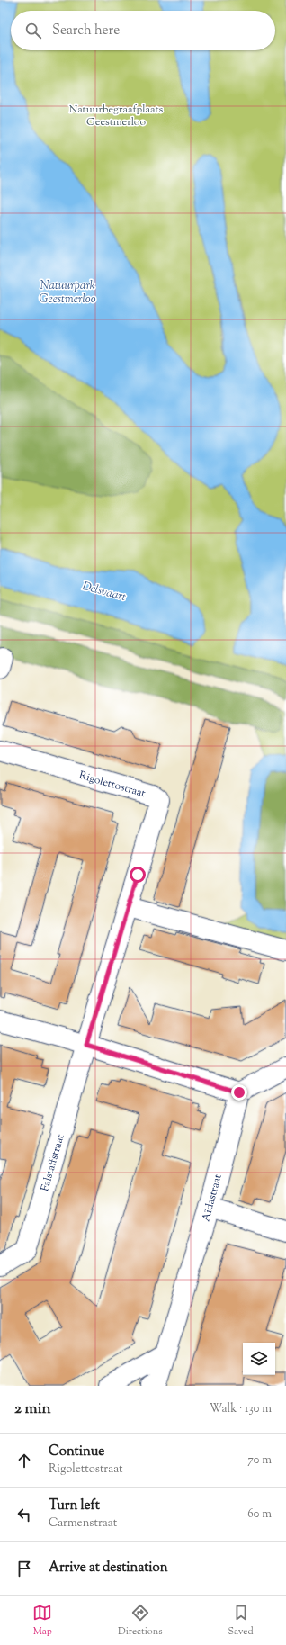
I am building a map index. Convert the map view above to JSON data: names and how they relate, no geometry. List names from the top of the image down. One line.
{"streets":{"street":["Rigolettostraat","Falstaffstraat","Aïdastraat"]},"crossings":[["Rigolettostraat","Falstaffstraat"]],"water":["Natuurpark Geestmerloo","Delsvaart"],"parks":["Natuurbegraafplaats Geestmerloo"],"page":{"search":"Search here","heading":["2 min","Walk · 130 m"],"list":[["Continue","Rigolettostraat","70 m"],["Turn left","Carmenstraat","60 m"],"Arrive at destination"],"nav":["Map","Directions","Saved"]}}
